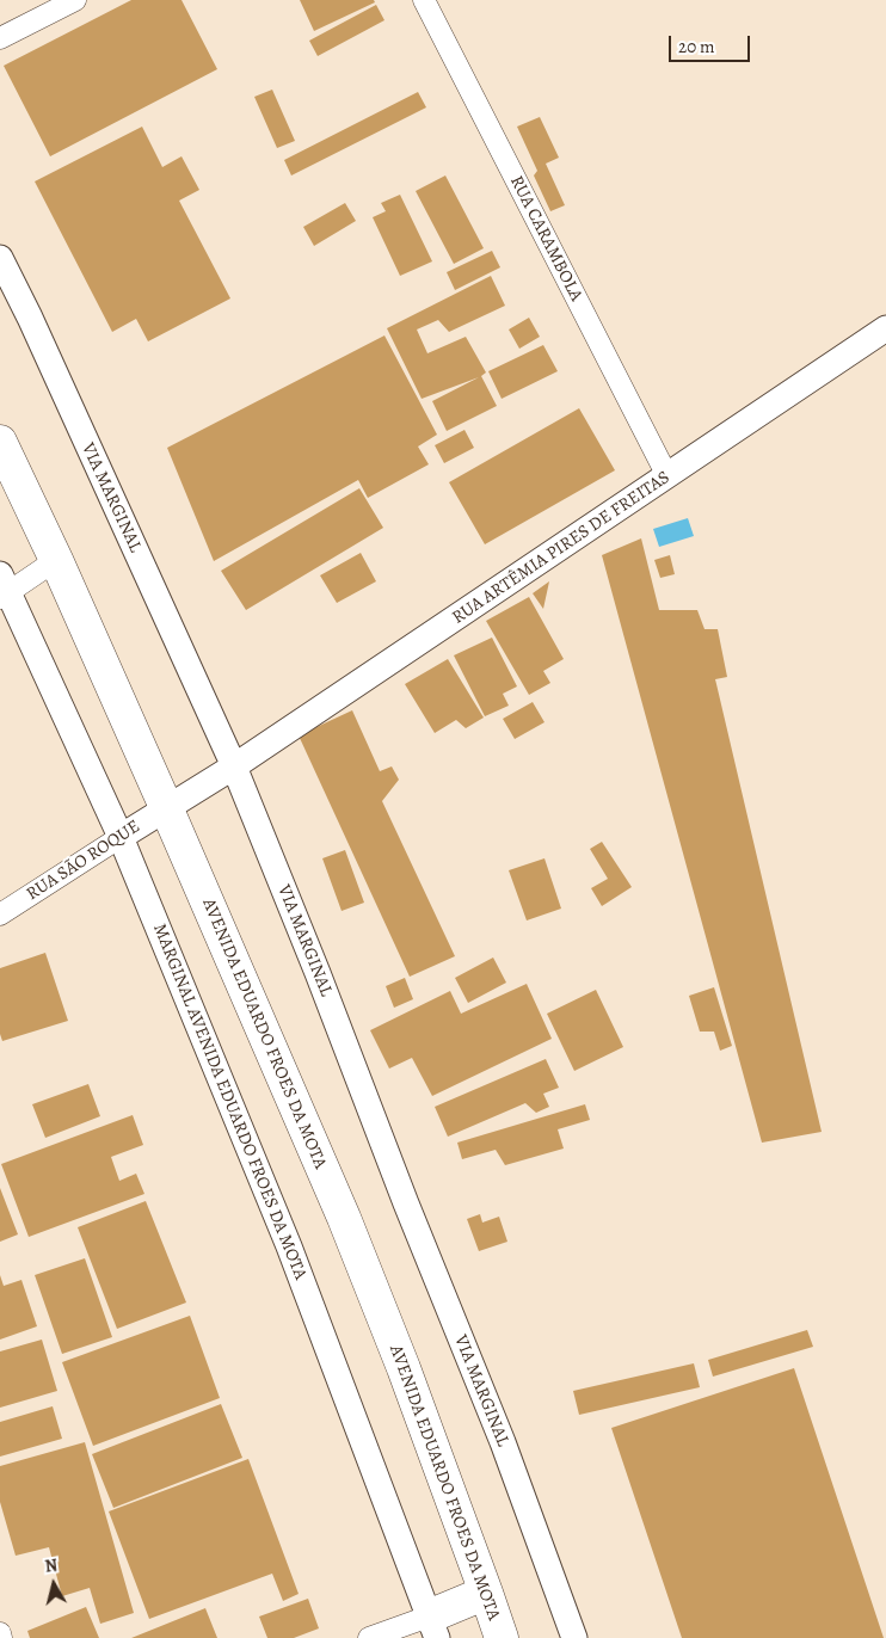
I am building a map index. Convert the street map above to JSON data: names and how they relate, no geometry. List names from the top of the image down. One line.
{"streets":{"highway":["AVENIDA EDUARDO FROES DA MOTA"],"street":["RUA CARAMBOLA","VIA MARGINAL","RUA ARTÊMIA PIRES DE FREITAS","RUA SÃO ROQUE","MARGINAL AVENIDA EDUARDO FROES DA MOTA"]},"crossings":[["RUA CARAMBOLA","RUA ARTÊMIA PIRES DE FREITAS"],["VIA MARGINAL","RUA ARTÊMIA PIRES DE FREITAS"],["RUA ARTÊMIA PIRES DE FREITAS","RUA SÃO ROQUE"],["RUA ARTÊMIA PIRES DE FREITAS","AVENIDA EDUARDO FROES DA MOTA"],["RUA SÃO ROQUE","AVENIDA EDUARDO FROES DA MOTA"],["RUA SÃO ROQUE","MARGINAL AVENIDA EDUARDO FROES DA MOTA"]],"scale_bar":"20 m","north":"top"}
